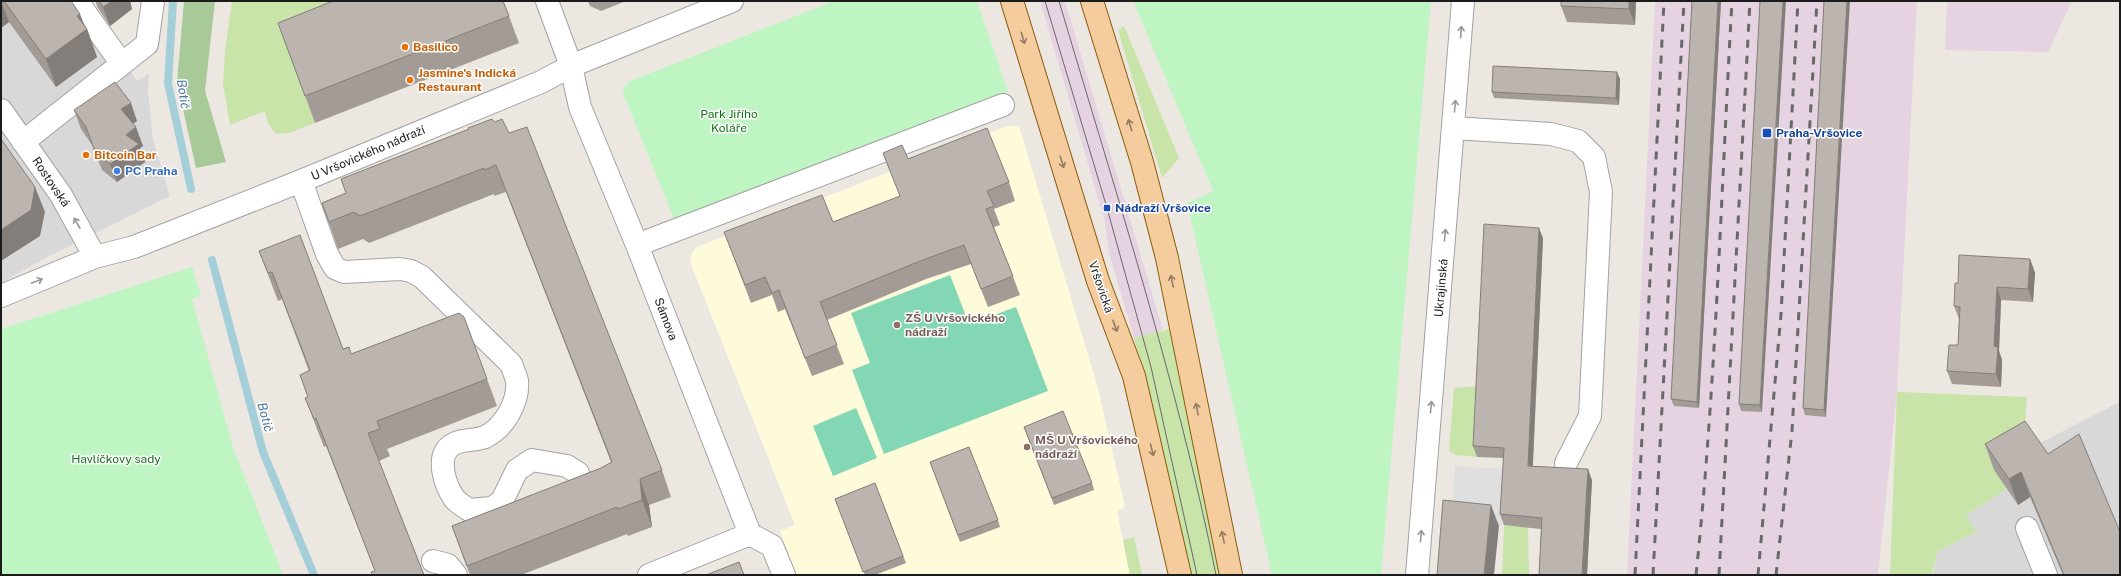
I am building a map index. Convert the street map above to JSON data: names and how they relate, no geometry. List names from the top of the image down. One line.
{"streets":{"main road":["Vršovická"],"street":["U Vršovického nádraží","Rostovská","Ukrajinská","Sámova"]},"crossings":[["U Vršovického nádraží","Rostovská"],["U Vršovického nádraží","Sámova"]],"one_way":["Rostovská","Ukrajinská"],"water":["Botič"],"parks":["Park Jiřího Koláře","Havlíčkovy sady"],"places":{"other":["Basilico","Jasmine's Indická Restaurant","Bitcoin Bar","PC Praha","ZŠ U Vršovického nádraží","MŠ U Vršovického nádraží"],"transit":["Praha-Vršovice","Nádraží Vršovice"]}}
